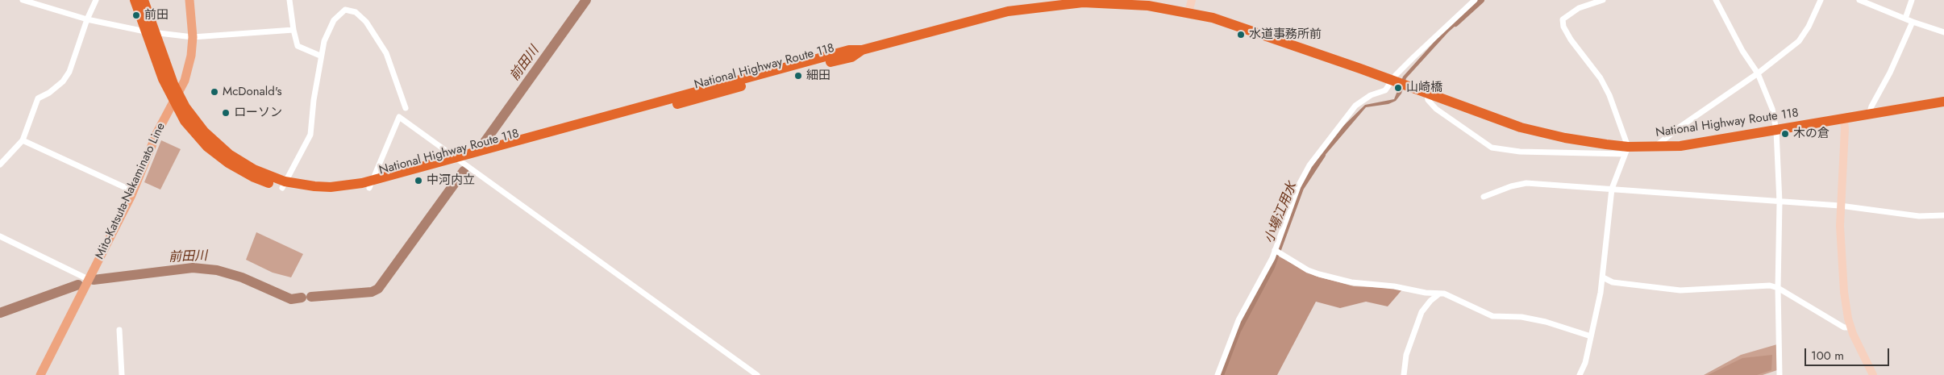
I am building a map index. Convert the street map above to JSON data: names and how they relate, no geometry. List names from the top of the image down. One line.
{"streets":{"highway":["National Highway Route 118"],"main road":["Mito-Katsuta-Nakaminato Line"]},"crossings":[["National Highway Route 118","Mito-Katsuta-Nakaminato Line"]],"water":["前田川","小場江用水"],"places":["前田","水道事務所前","細田","山崎橋","McDonald's","ローソン","木の倉","中河内立"],"scale_bar":"100 m"}
